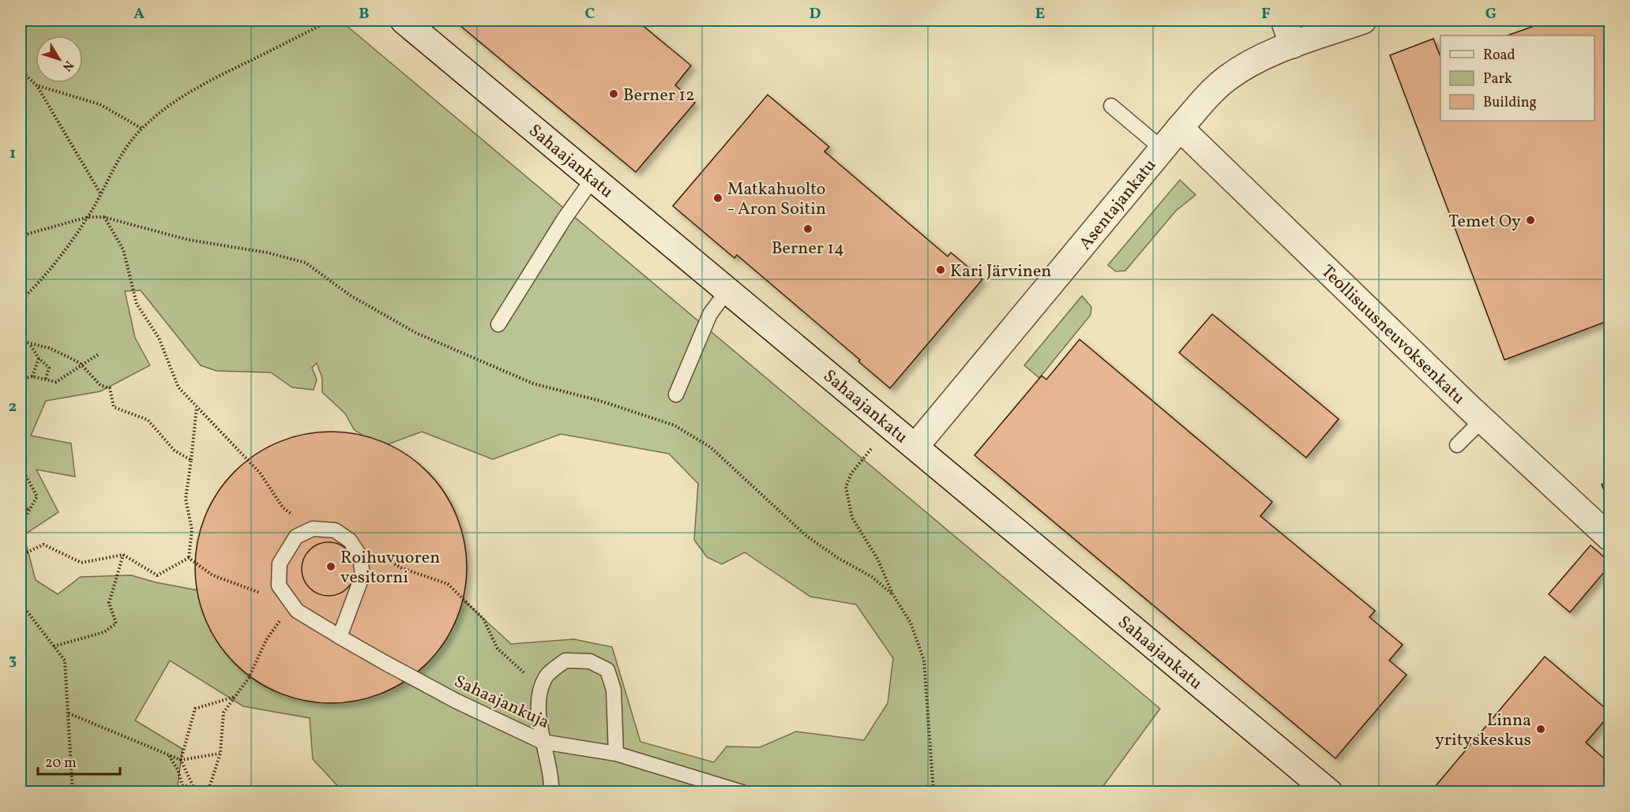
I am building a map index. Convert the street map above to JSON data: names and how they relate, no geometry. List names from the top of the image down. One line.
{"streets":{"street":["Sahaajankatu","Asentajankatu","Teollisuusneuvoksenkatu"],"lane":["Sahaajankuja"]},"crossings":[["Sahaajankatu","Asentajankatu"],["Asentajankatu","Teollisuusneuvoksenkatu"]],"places":["Berner 12","Matkahuolto - Aron Soitin","Temet Oy","Berner 14","Kari Järvinen","Roihuvuoren vesitorni","Linna yrityskeskus"],"legend":["Road","Park","Building"],"scale_bar":"20 m","north":"bottom right","grid":{"columns":["A","B","C","D","E","F","G"],"rows":["1","2","3"]}}
